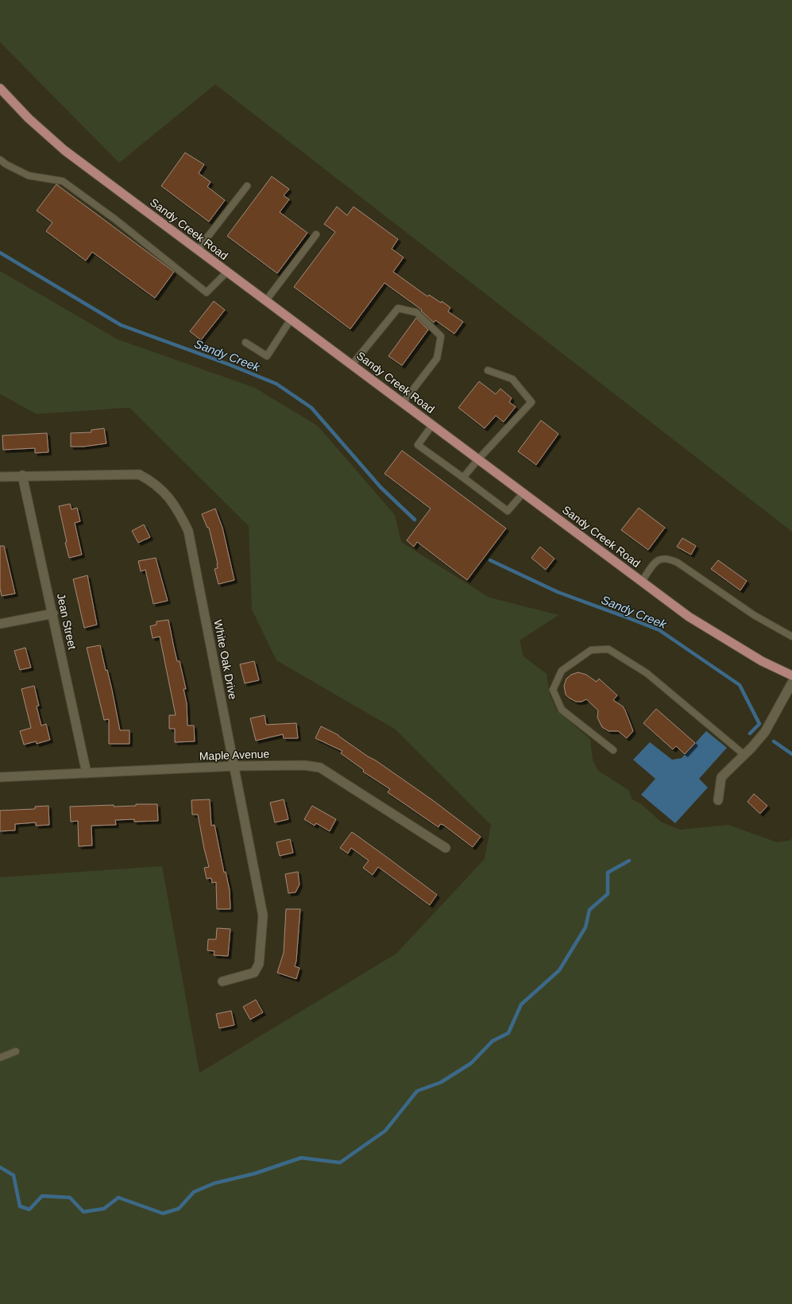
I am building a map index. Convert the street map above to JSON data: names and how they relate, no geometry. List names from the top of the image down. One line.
{"streets":{"main road":["Sandy Creek Road"],"street":["Jean Street","White Oak Drive","Maple Avenue"]},"crossings":[["Jean Street","White Oak Drive"],["Jean Street","Maple Avenue"],["White Oak Drive","Maple Avenue"]],"water":["Sandy Creek"]}
